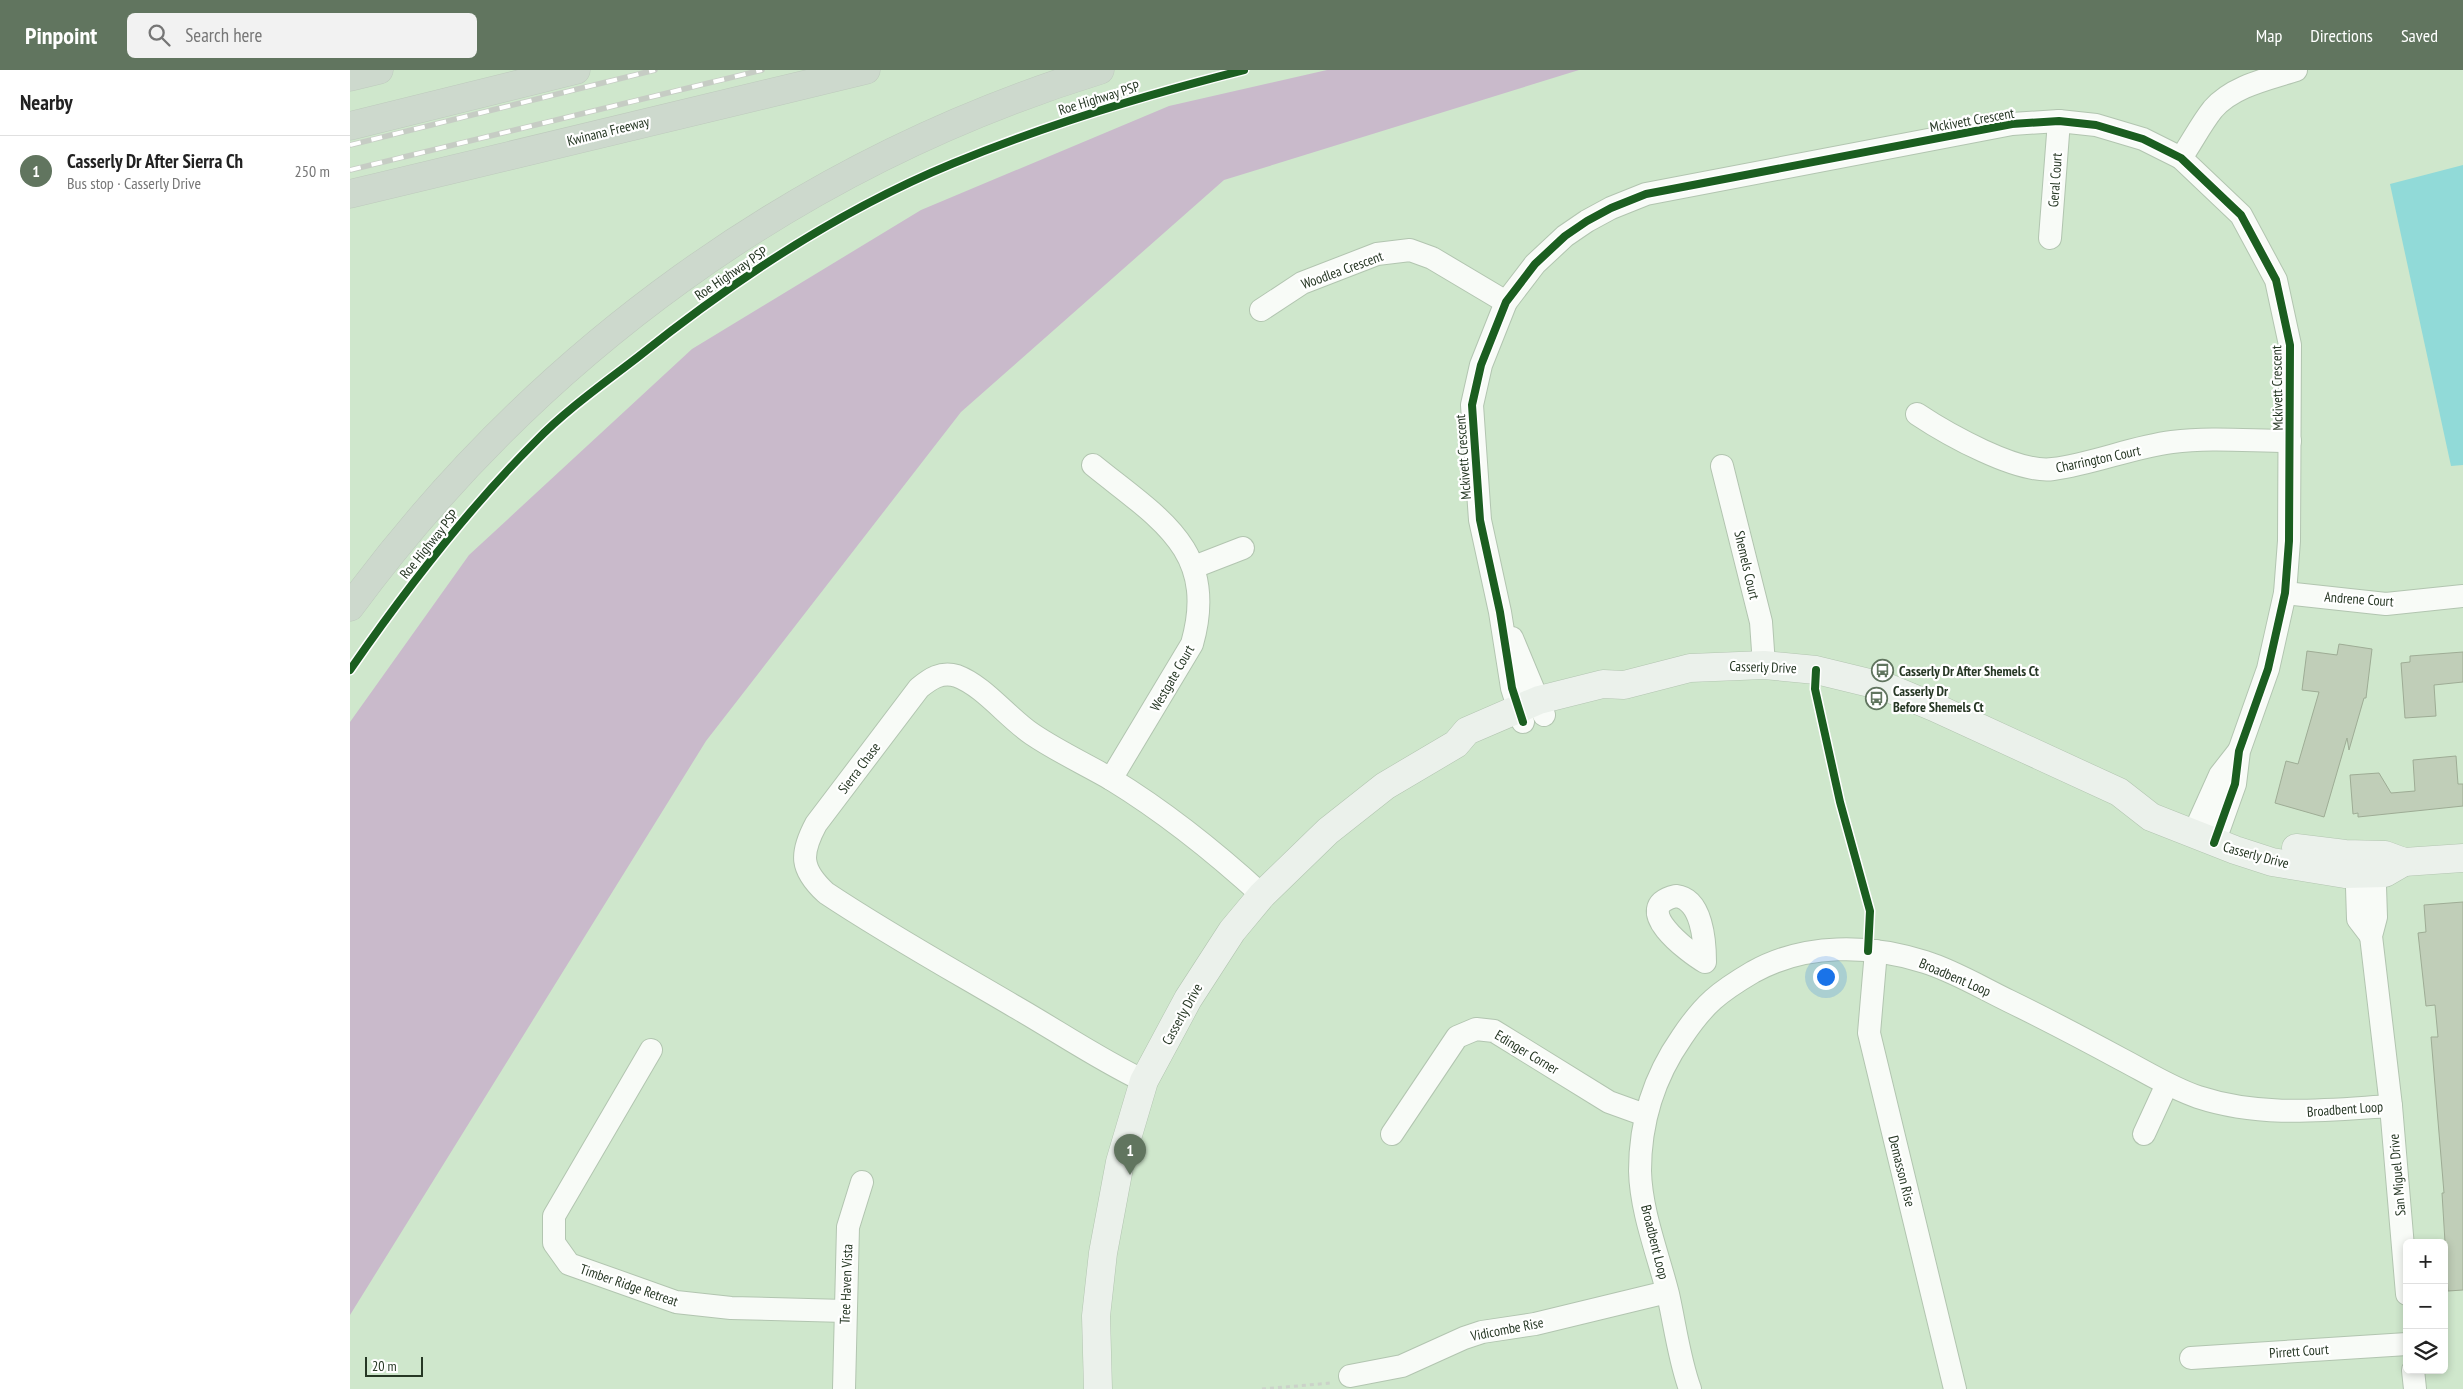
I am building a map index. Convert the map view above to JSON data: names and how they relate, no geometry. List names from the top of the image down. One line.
{"streets":{"highway":["Kwinana Freeway"],"street":["Mckivett Crescent","Geral Court","Woodlea Crescent","Charrington Court","Shemels Court","Andrene Court","Casserly Drive","Westgate Court","Sierra Chase","Broadbent Loop","Edinger Corner","Demasson Rise","San Miguel Drive","Tree Haven Vista","Timber Ridge Retreat","Vidicombe Rise","Pirrett Court"],"cycle path":["Roe Highway PSP"]},"crossings":[["Mckivett Crescent","Geral Court"],["Mckivett Crescent","Woodlea Crescent"],["Mckivett Crescent","Charrington Court"],["Mckivett Crescent","Andrene Court"],["Mckivett Crescent","Casserly Drive"],["Shemels Court","Casserly Drive"],["Casserly Drive","Sierra Chase"],["Casserly Drive","San Miguel Drive"],["Westgate Court","Sierra Chase"],["Broadbent Loop","Edinger Corner"],["Broadbent Loop","Demasson Rise"],["Broadbent Loop","San Miguel Drive"],["Broadbent Loop","Vidicombe Rise"],["Tree Haven Vista","Timber Ridge Retreat"]],"places":{"bus stop":["Casserly Dr After Shemels Ct","Casserly Dr Before Shemels Ct"]},"scale_bar":"20 m","page":{"header":"Pinpoint","search":"Search here","nav":["Map","Directions","Saved"],"heading":"Nearby","list":[{"mark":"1","name":"Casserly Dr After Sierra Ch","note":"Bus stop · Casserly Drive","value":"250 m"}],"pins":"1","map_buttons":["+","−"],"scale":"20 m"}}
